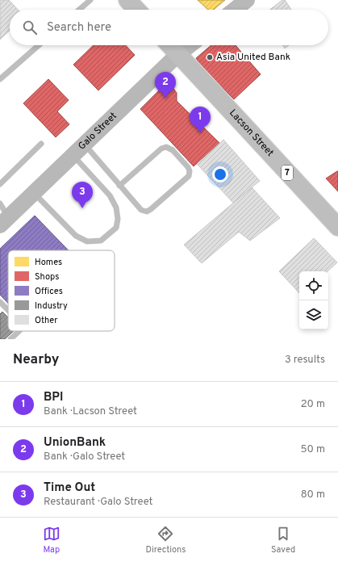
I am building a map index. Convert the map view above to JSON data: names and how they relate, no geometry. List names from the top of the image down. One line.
{"streets":{"main road":["Lacson Street","7"],"street":["Galo Street"]},"crossings":[["Galo Street","Lacson Street"]],"places":["Asia United Bank"],"legend":["Homes","Shops","Offices","Industry","Other"],"page":{"search":"Search here","pins":["2","1","3"],"heading":["Nearby","3 results"],"list":[{"mark":"1","name":"BPI","note":"Bank · Lacson Street","value":"20 m"},{"mark":"2","name":"UnionBank","note":"Bank · Galo Street","value":"50 m"},{"mark":"3","name":"Time Out","note":"Restaurant · Galo Street","value":"80 m"}],"nav":["Map","Directions","Saved"]}}
